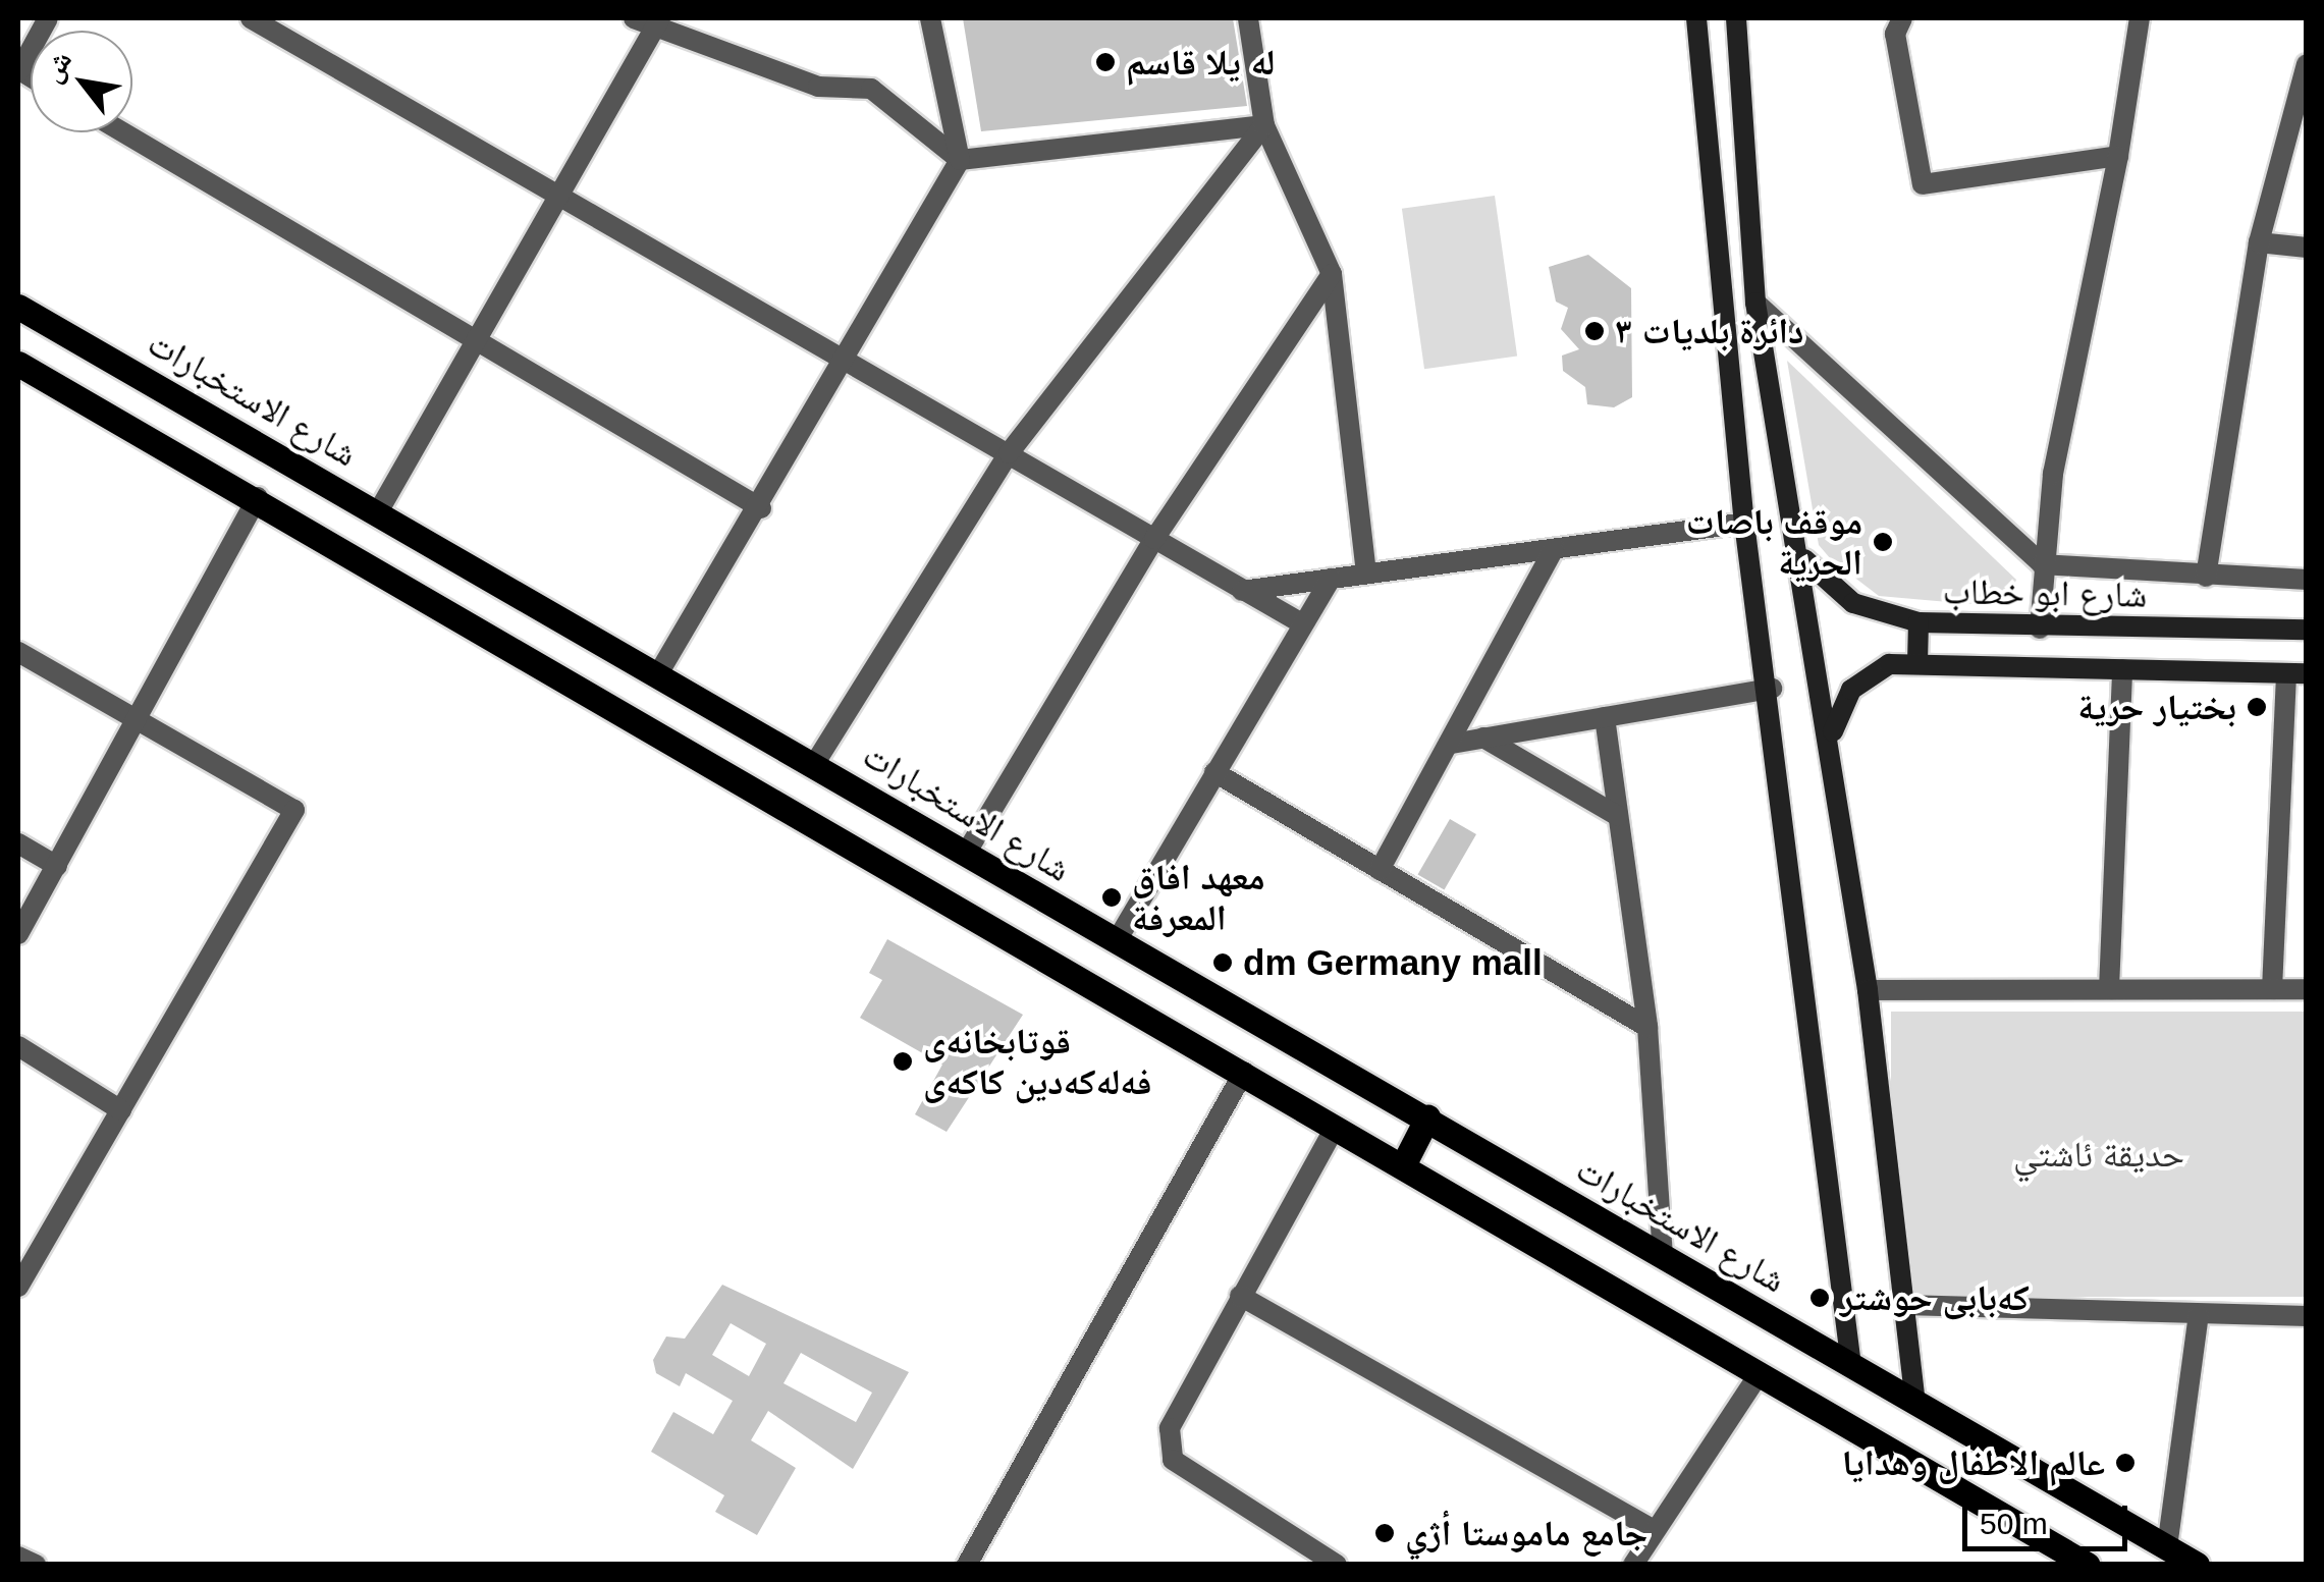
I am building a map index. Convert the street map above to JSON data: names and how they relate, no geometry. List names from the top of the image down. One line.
{"streets":{"main road":["شارع الاستخبارات","شارع ابو خطاب"]},"parks":["حديقة ئاشتي"],"places":["له يلا قاسم","دائرة بلديات ٣","موقف باصات الحریة","بختيار حرية","معهد افاق المعرفة","dm Germany mall","قوتابخانەی فەلەکەدین کاکەی","کەبابی حوشتر","عالم الاطفال وهدايا","جامع ماموستا أژي"],"scale_bar":"50 m","north":"top left"}
